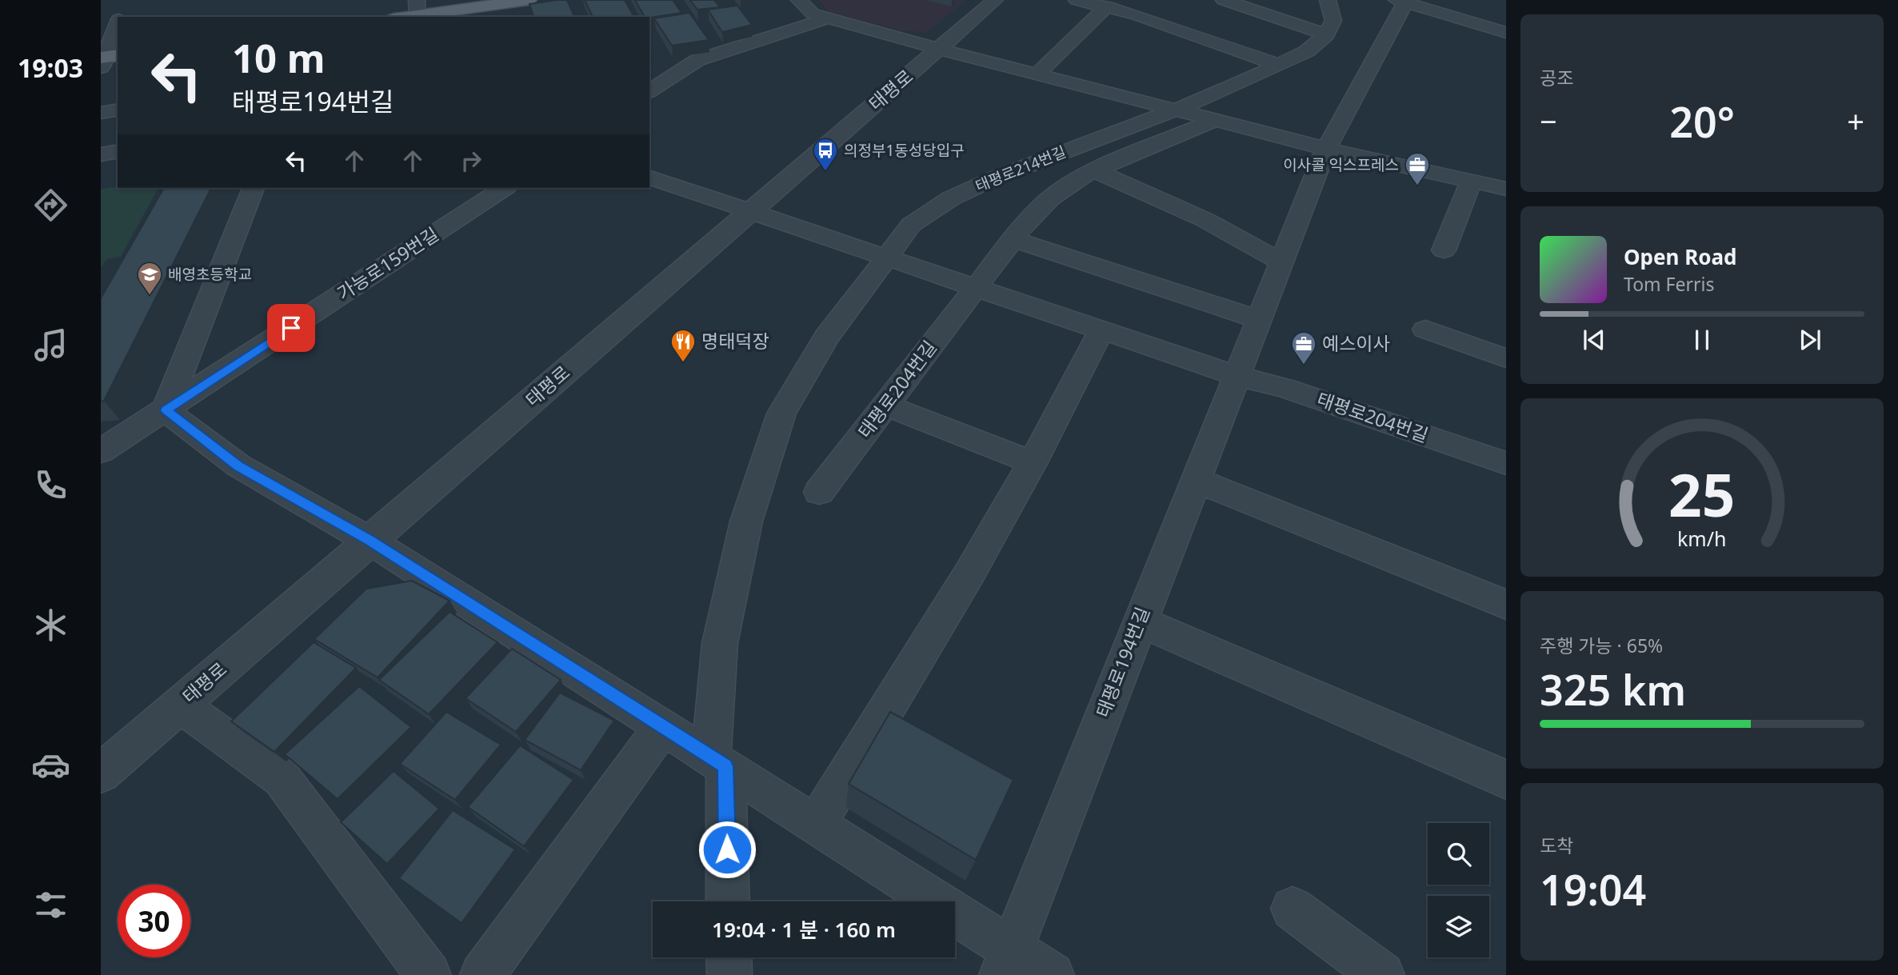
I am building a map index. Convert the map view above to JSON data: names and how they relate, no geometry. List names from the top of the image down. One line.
{"streets":{"street":["태평로","태평로214번길","가능로159번길","태평로204번길","태평로194번길"]},"crossings":[["태평로","태평로204번길"],["태평로214번길","태평로204번길"],["태평로204번길","태평로194번길"]],"places":{"bus stop":["의정부1동성당입구"],"office":["이사콜 익스프레스","예스이사"],"school or university":["배영초등학교"],"restaurant":["명태덕장"]},"page":{"tabs":"19:03","tile":["공조",["주행 가능 · 65%","325 km"],["도착","19:04"]],"turn":["10 m","태평로194번길"],"heat":["−","20°","+"],"song":["Open Road","Tom Ferris"],"limit":"30","trip":"19:04 · 1 분 · 160 m","gauge":["25","km/h"]}}
